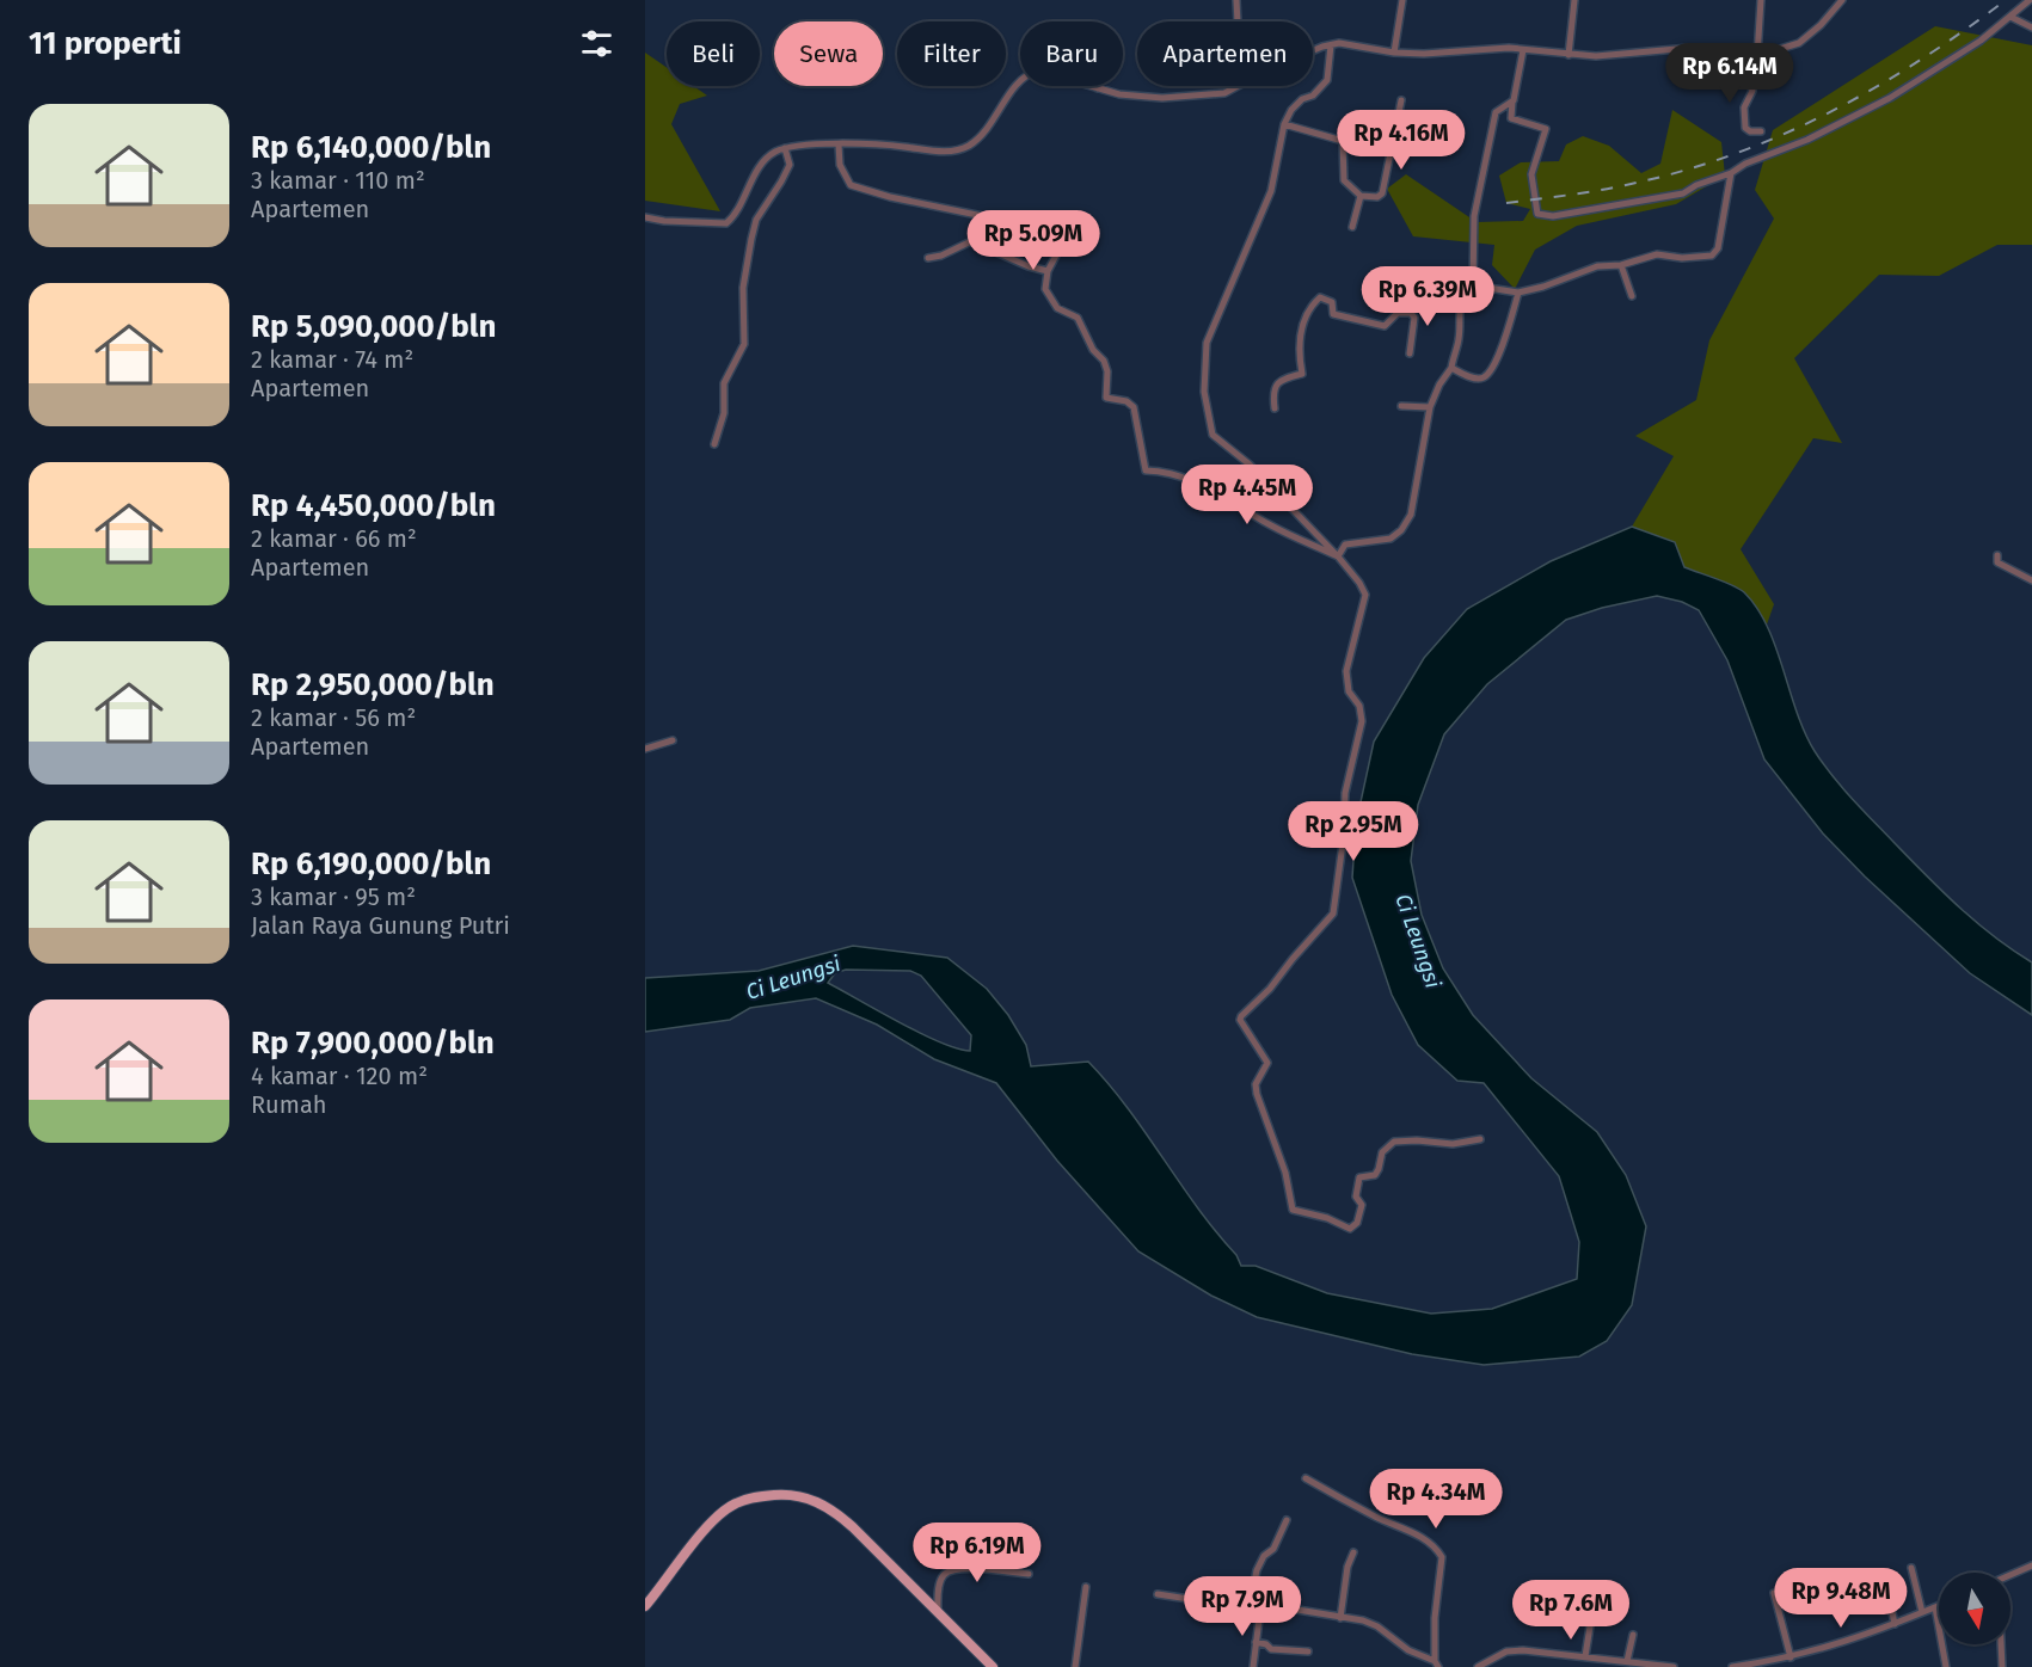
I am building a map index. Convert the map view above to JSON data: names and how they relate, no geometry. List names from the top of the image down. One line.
{"water":["Ci Leungsi"],"north":"bottom","page":{"heading":"11 properti","chip":["Beli","Sewa","Filter","Baru","Apartemen"],"price":["Rp 6.14M","Rp 4.16M","Rp 5.09M","Rp 6.39M","Rp 4.45M","Rp 2.95M","Rp 4.34M","Rp 6.19M","Rp 9.48M","Rp 7.9M","Rp 7.6M"],"list":[{"name":"Rp 6,140,000/bln","note":"3 kamar · 110 m² · Apartemen"},{"name":"Rp 5,090,000/bln","note":"2 kamar · 74 m² · Apartemen"},{"name":"Rp 4,450,000/bln","note":"2 kamar · 66 m² · Apartemen"},{"name":"Rp 2,950,000/bln","note":"2 kamar · 56 m² · Apartemen"},{"name":"Rp 6,190,000/bln","note":"3 kamar · 95 m² · Jalan Raya Gunung Putri"},{"name":"Rp 7,900,000/bln","note":"4 kamar · 120 m² · Rumah"}]}}
